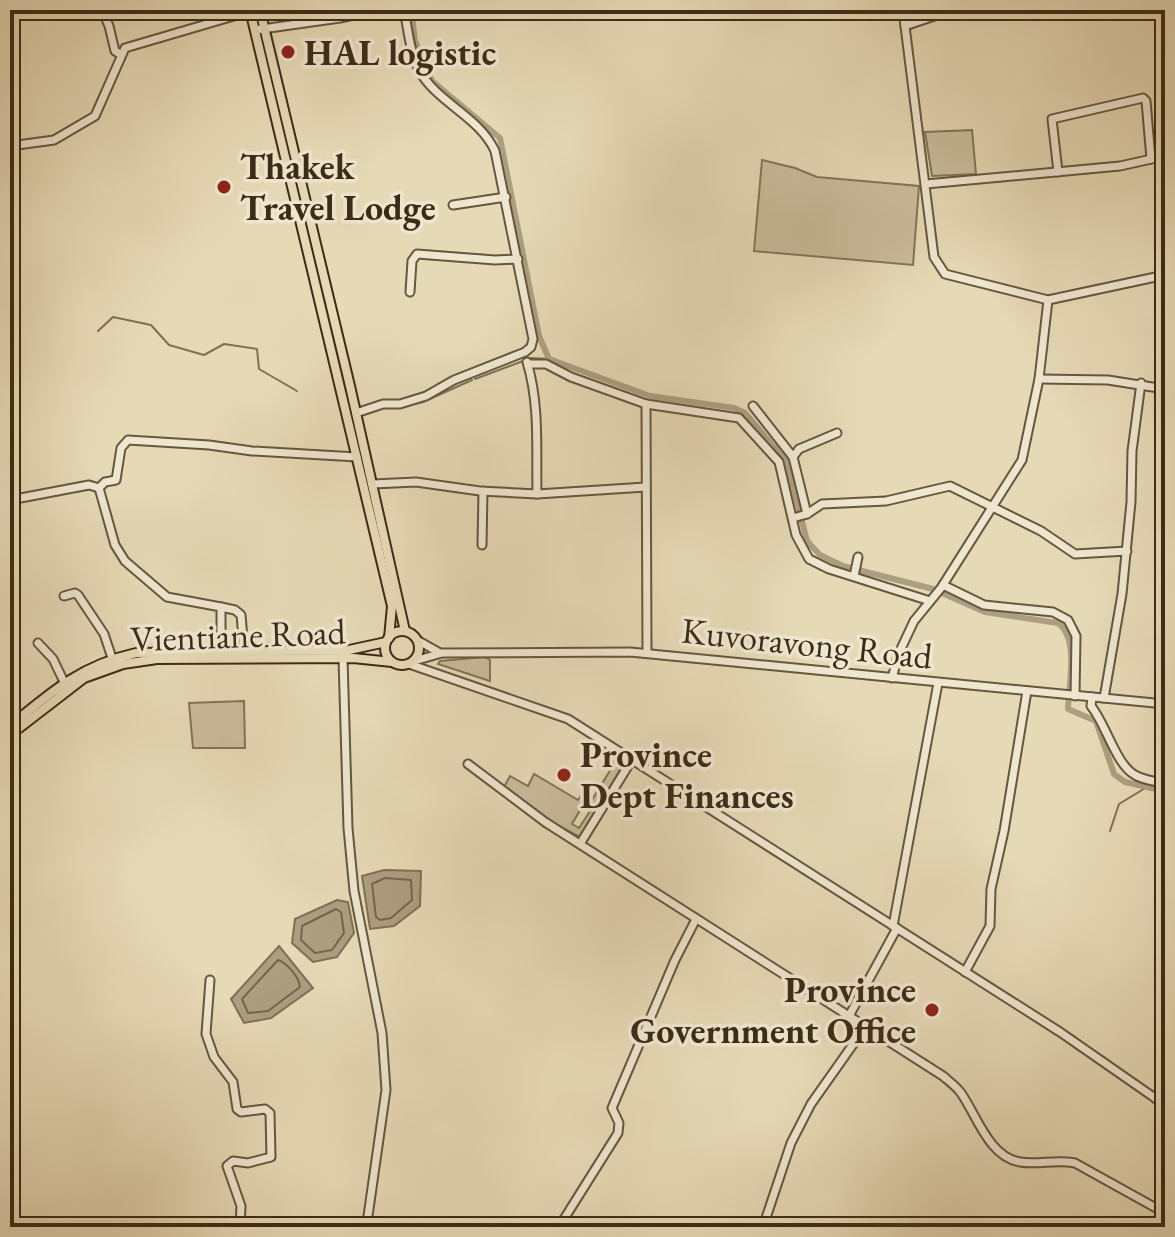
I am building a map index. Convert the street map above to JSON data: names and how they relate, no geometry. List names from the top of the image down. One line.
{"streets":{"main road":["Vientiane Road"],"street":["Kuvoravong Road"]},"places":["HAL logistic","Thakek Travel Lodge","Province Dept Finances","Province Government Office"]}
